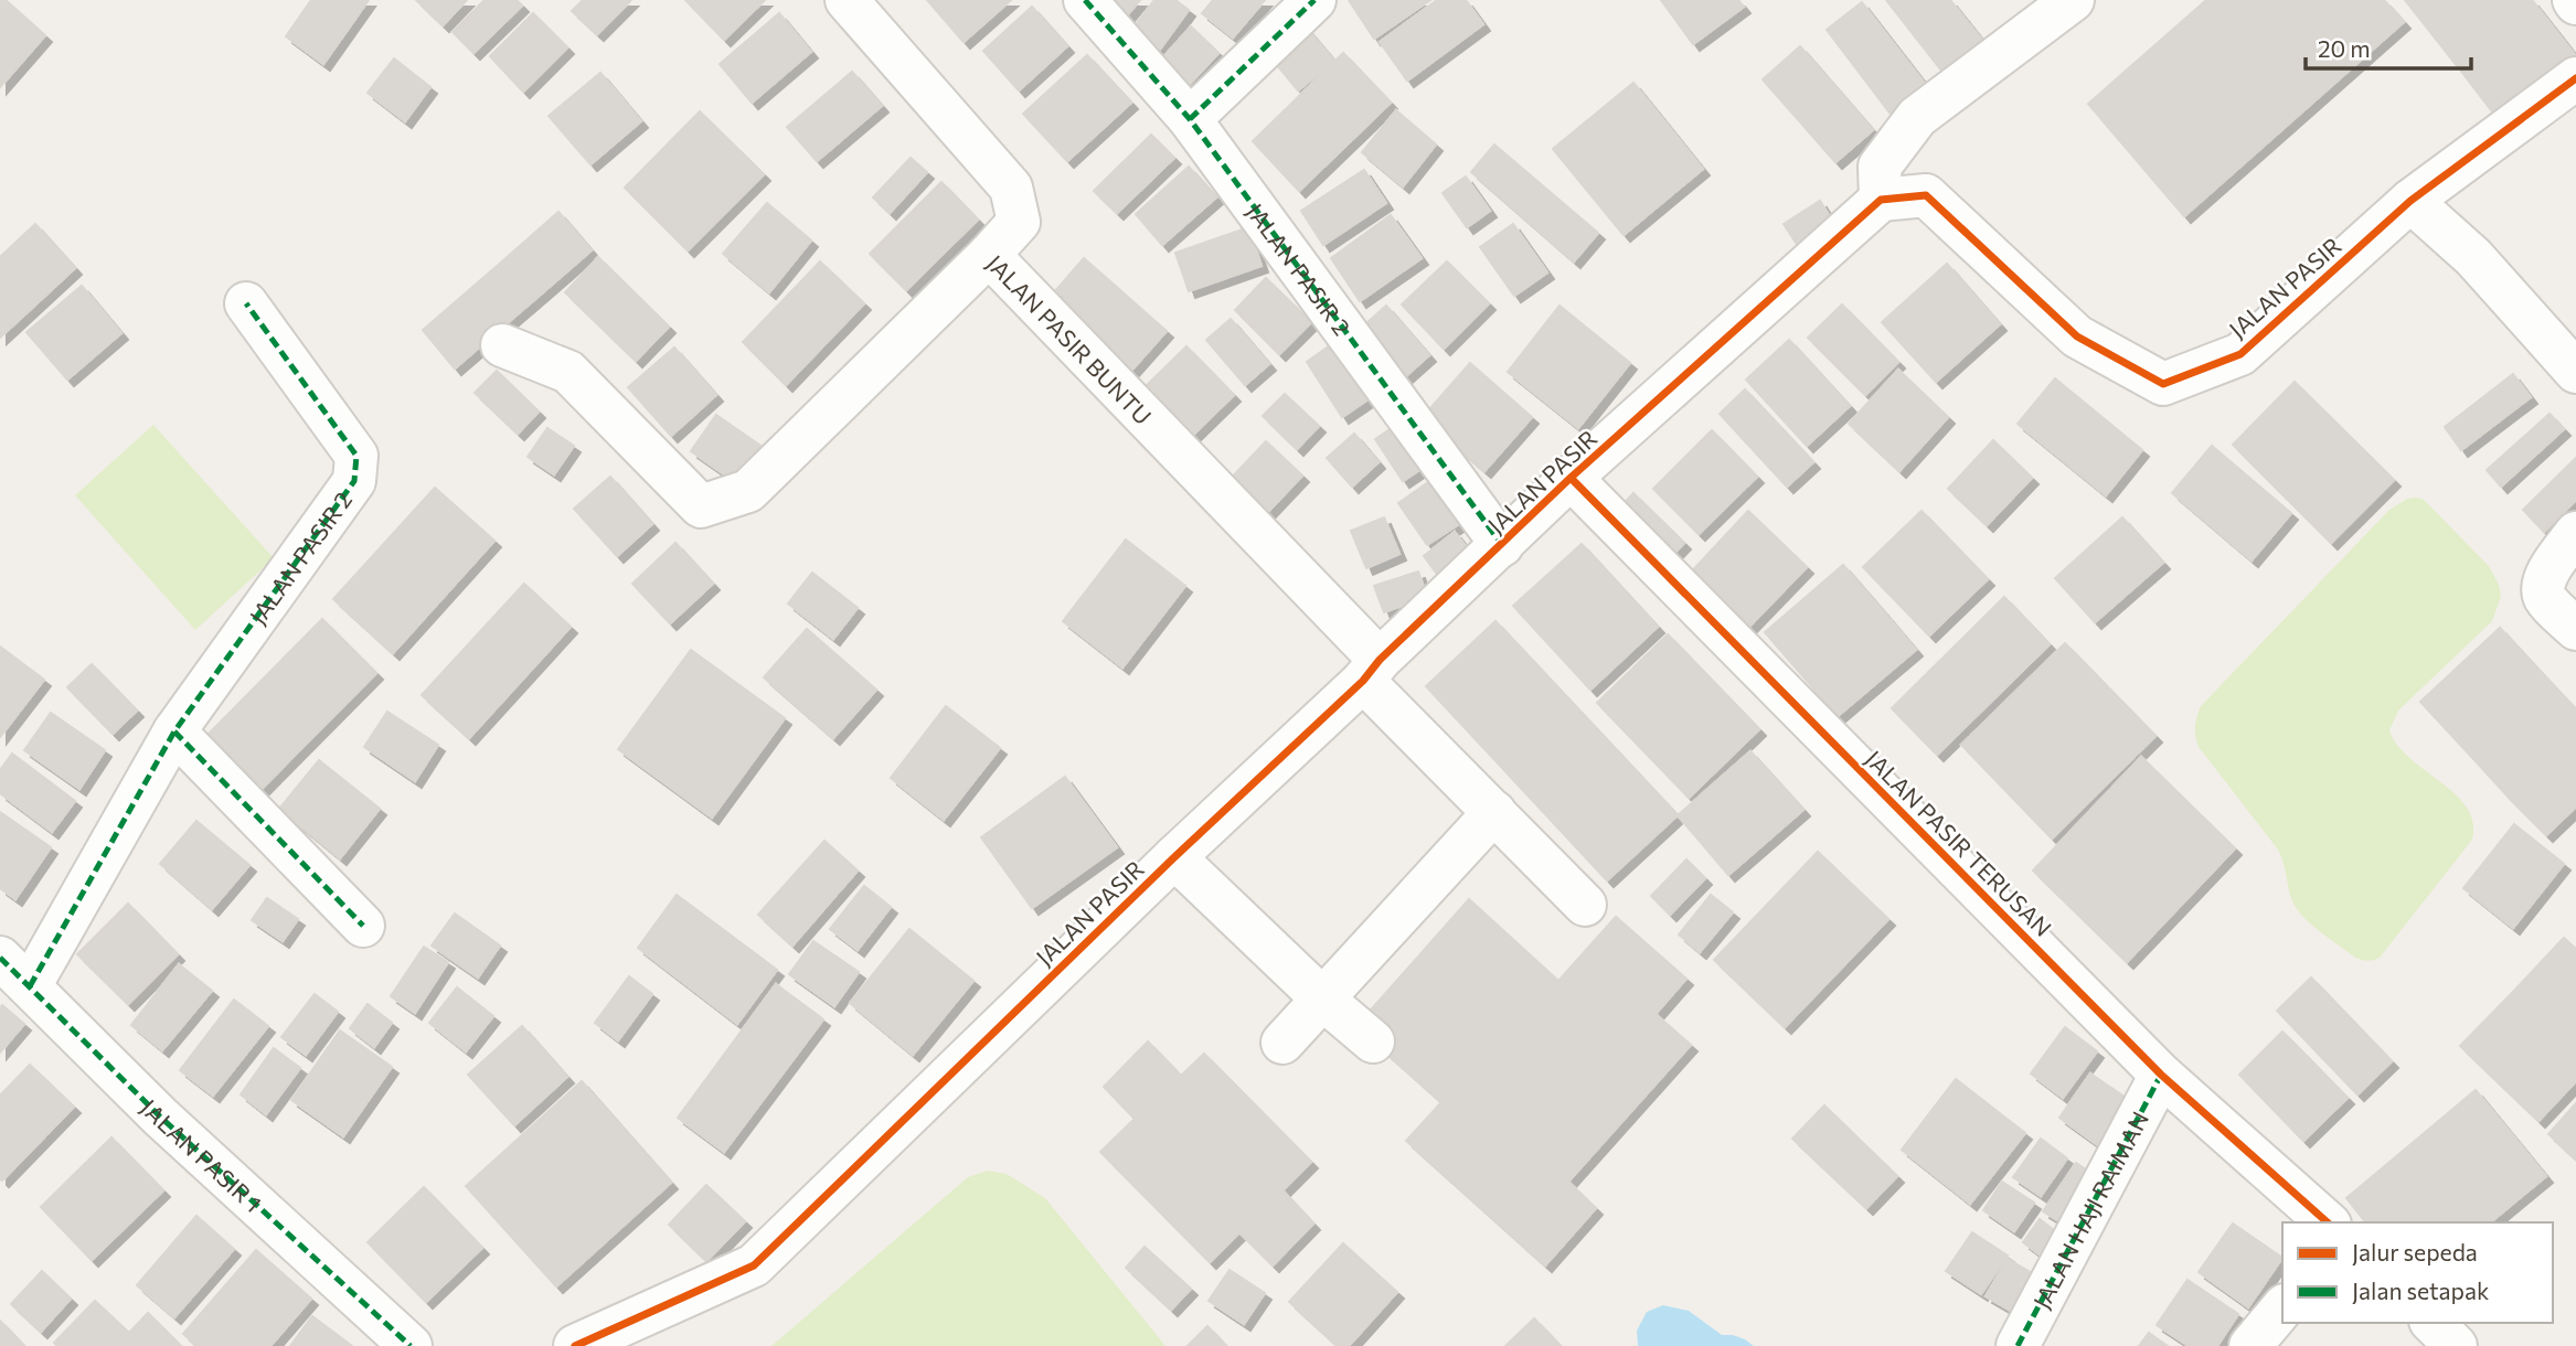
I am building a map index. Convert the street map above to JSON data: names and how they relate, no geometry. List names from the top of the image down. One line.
{"streets":{"street":["JALAN PASIR 2","JALAN PASIR","JALAN PASIR BUNTU","JALAN PASIR TERUSAN","JALAN PASIR 1","JALAN HAJI RAIMAN"]},"crossings":[["JALAN PASIR 2","JALAN PASIR"],["JALAN PASIR 2","JALAN PASIR 1"],["JALAN PASIR","JALAN PASIR BUNTU"],["JALAN PASIR","JALAN PASIR TERUSAN"],["JALAN PASIR TERUSAN","JALAN HAJI RAIMAN"]],"legend":["Jalur sepeda","Jalan setapak"],"scale_bar":"20 m"}
